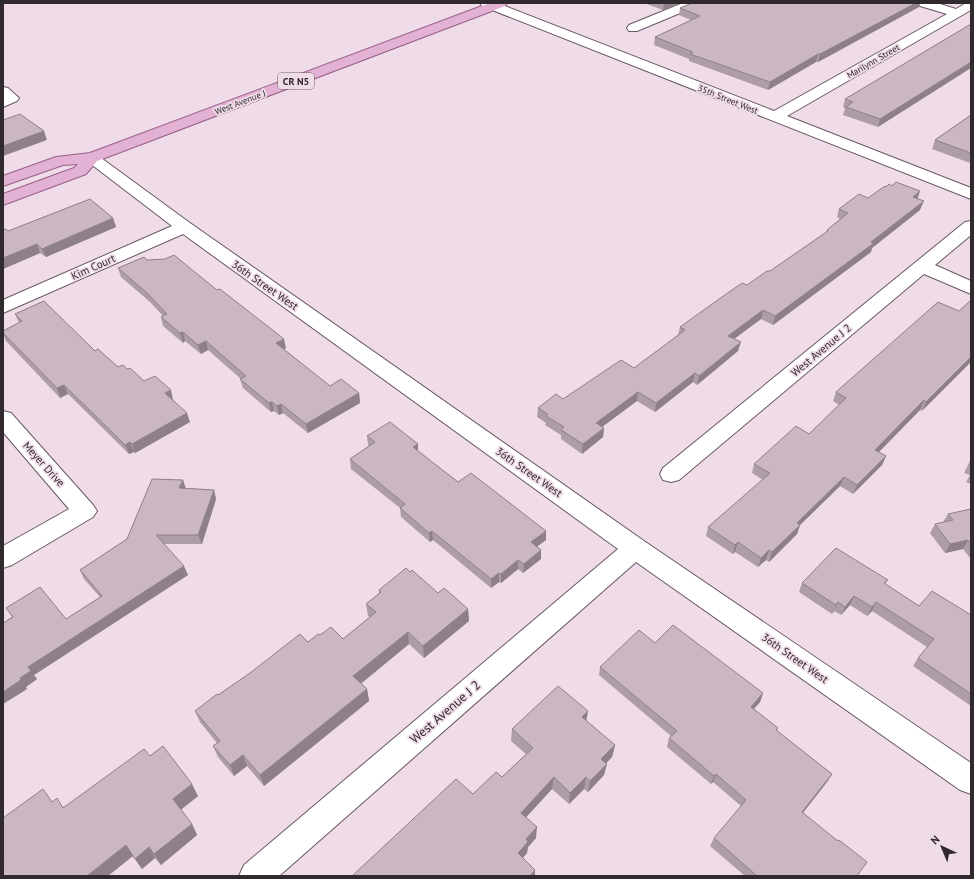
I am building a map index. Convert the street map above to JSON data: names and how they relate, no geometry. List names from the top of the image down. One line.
{"streets":{"main road":["CR N5","West Avenue J"],"street":["Marilynn Street","35th Street West","Kim Court","36th Street West","West Avenue J 2","Meyer Drive"]},"crossings":[["Marilynn Street","35th Street West"],["35th Street West","West Avenue J"],["West Avenue J","36th Street West"],["Kim Court","36th Street West"],["36th Street West","West Avenue J 2"]],"north":"top left"}
